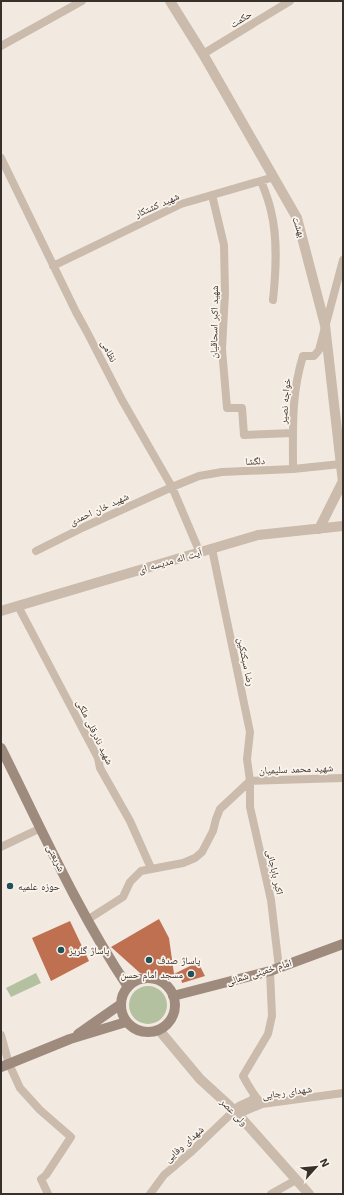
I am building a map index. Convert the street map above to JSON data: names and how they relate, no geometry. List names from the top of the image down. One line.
{"streets":{"main road":["شریعتی","امام خمینی شمالی"],"street":["حکمت","شهید کشتکار","بهشت","شهید اکبر اسحاقیان","نظامی","خواجه نصیر","دلگشا","شهید خان احمدی","آیت اله مدیسه ای","رضا سبکتکین","شهید نادرقلی ملکی","شهید محمد سلیمیان","اکبر باباجانی","شهدای رجایی","ولی عصر","شهدای وفایی"]},"crossings":[["حکمت","بهشت"],["شهید کشتکار","بهشت"],["شهید کشتکار","شهید اکبر اسحاقیان"],["شهید کشتکار","نظامی"],["بهشت","خواجه نصیر"],["بهشت","دلگشا"],["شهید اکبر اسحاقیان","خواجه نصیر"],["نظامی","دلگشا"],["نظامی","شهید خان احمدی"],["نظامی","آیت اله مدیسه ای"],["خواجه نصیر","دلگشا"],["دلگشا","شهید خان احمدی"],["آیت اله مدیسه ای","رضا سبکتکین"],["آیت اله مدیسه ای","شهید نادرقلی ملکی"],["رضا سبکتکین","شهید محمد سلیمیان"],["رضا سبکتکین","اکبر باباجانی"],["شهید محمد سلیمیان","اکبر باباجانی"],["شریعتی","امام خمینی شمالی"],["شریعتی","ولی عصر"],["اکبر باباجانی","امام خمینی شمالی"],["اکبر باباجانی","شهدای وفایی"],["امام خمینی شمالی","ولی عصر"],["شهدای رجایی","ولی عصر"],["شهدای رجایی","شهدای وفایی"],["ولی عصر","شهدای وفایی"]],"places":["حوزه علمیه","پاساژ گلریز","پاساژ صدف","مسجد امام حسن"],"north":"top right"}
